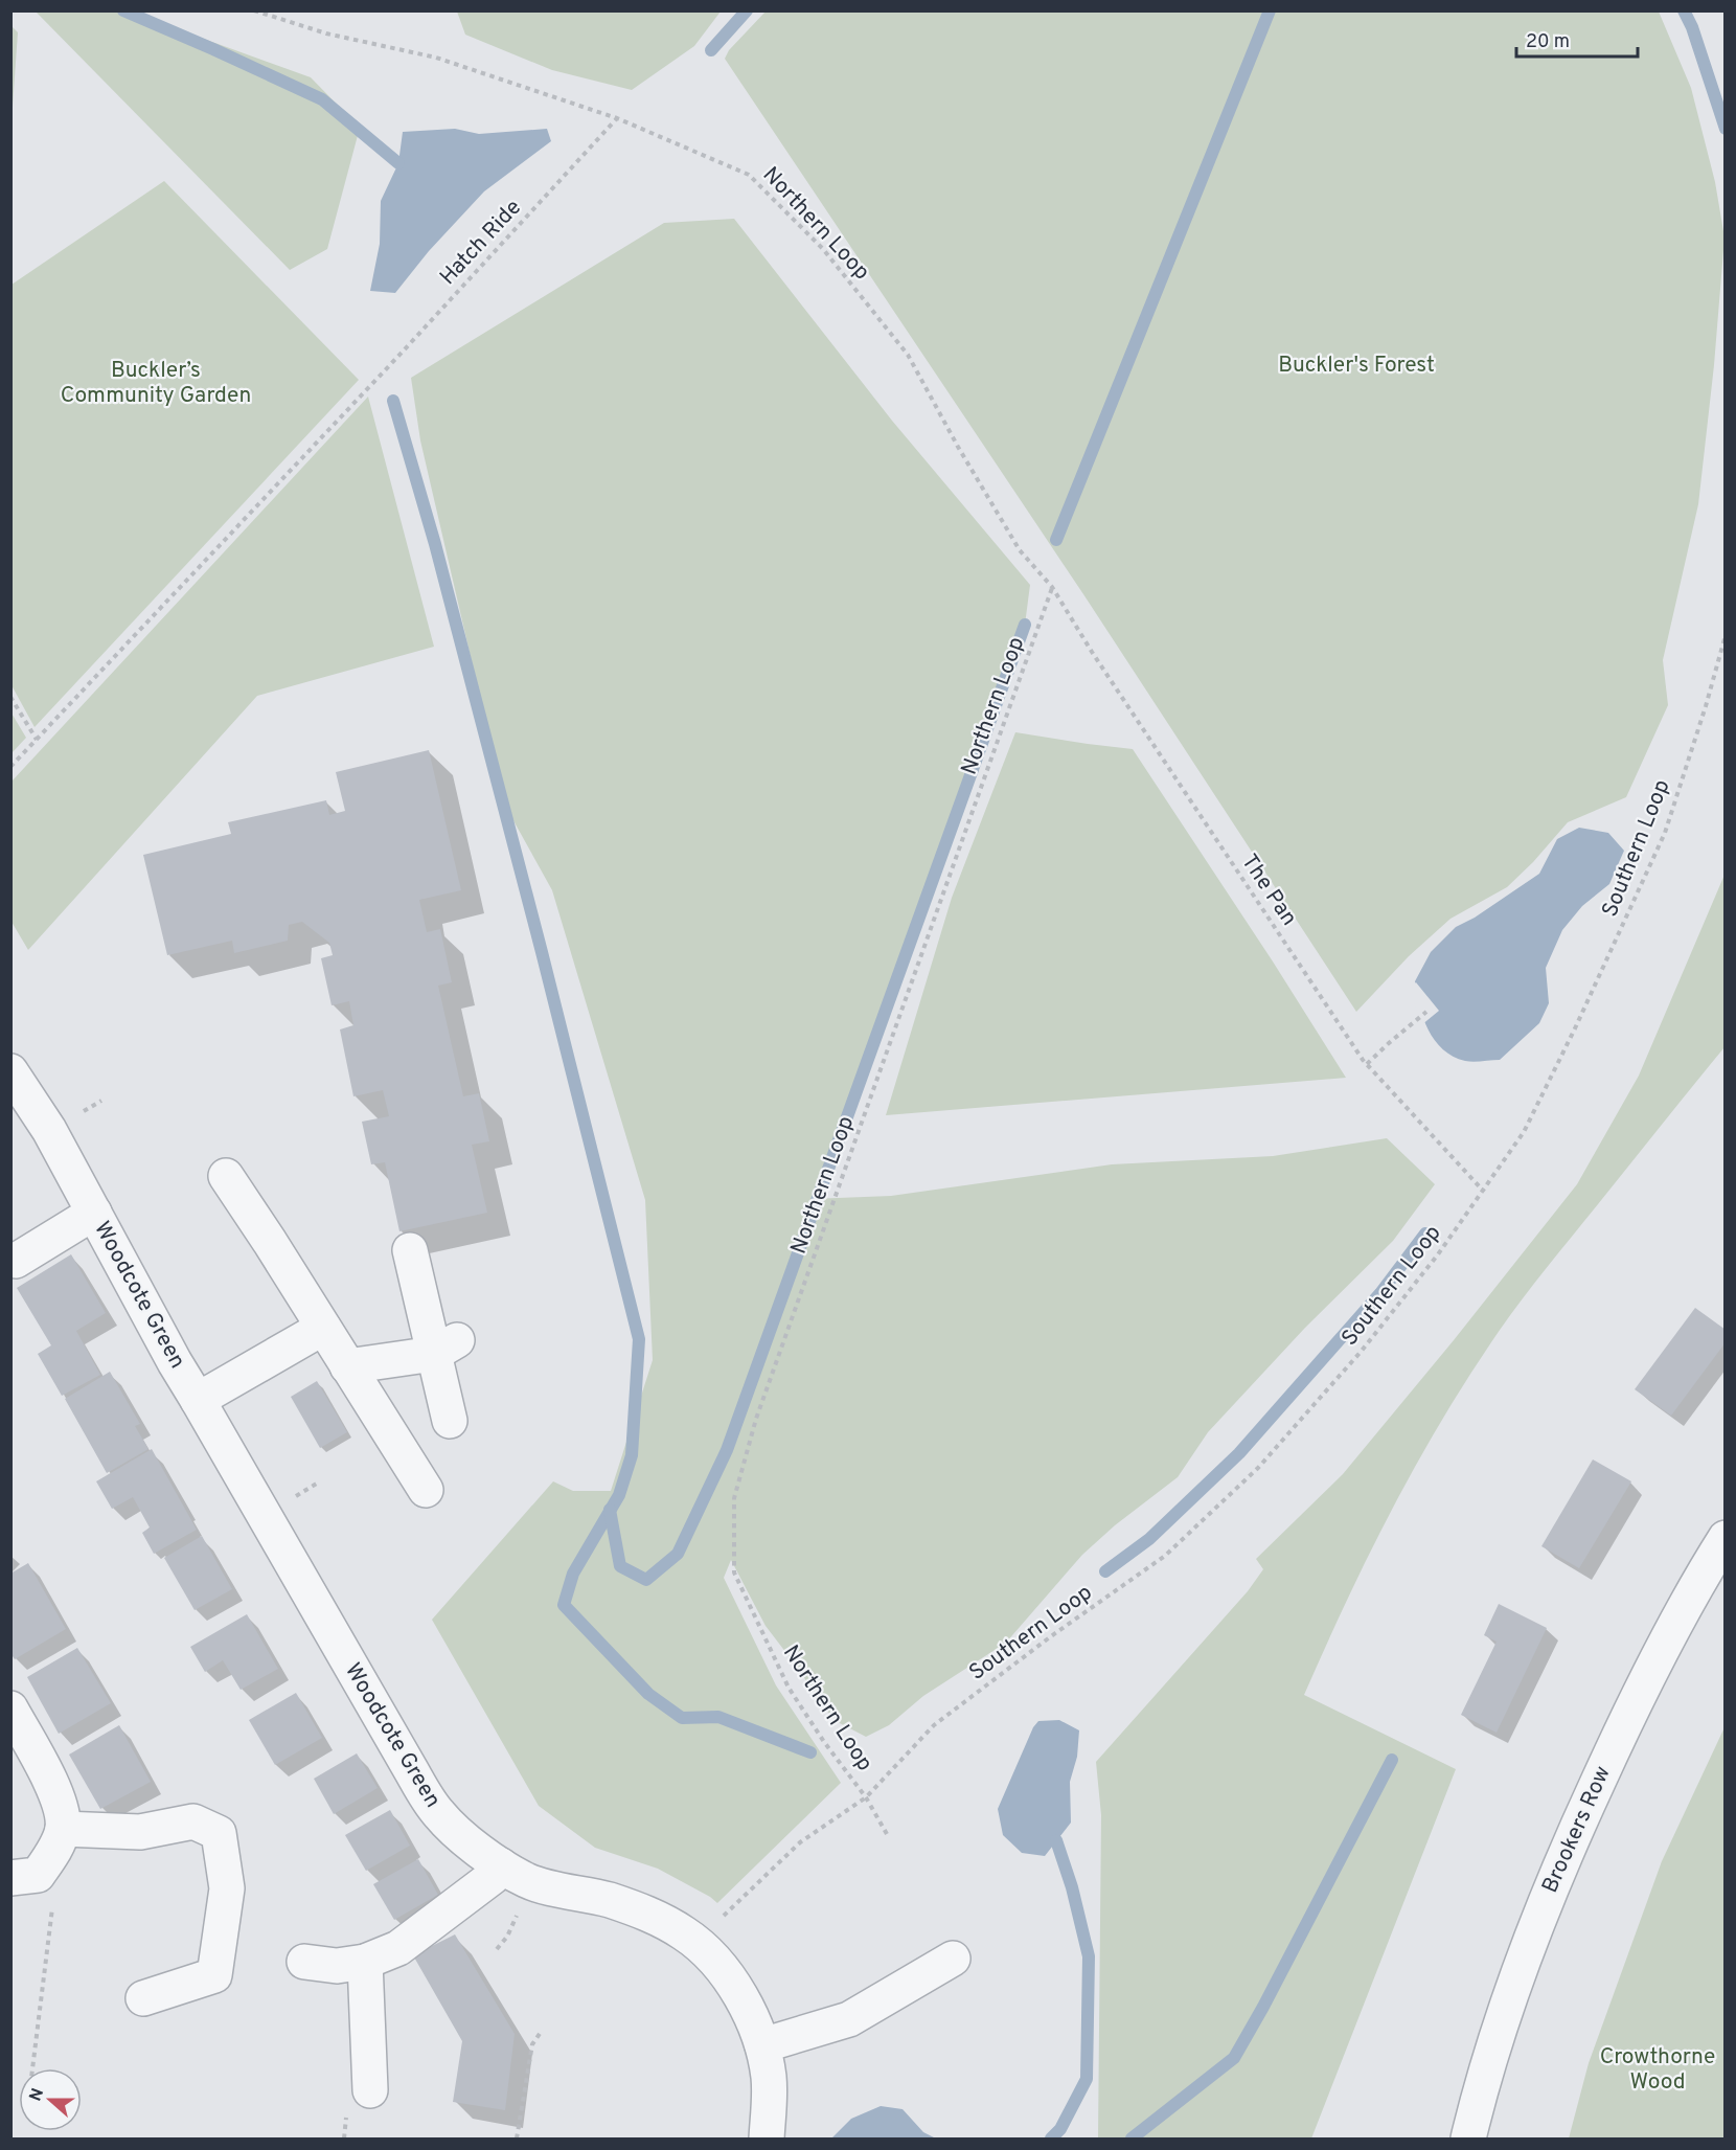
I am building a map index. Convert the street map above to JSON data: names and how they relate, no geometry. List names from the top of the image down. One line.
{"streets":{"street":["Woodcote Green","Brookers Row"],"path":["Northern Loop","Hatch Ride","Southern Loop","The Pan"]},"crossings":[["Northern Loop","Hatch Ride"],["Northern Loop","Southern Loop"],["Northern Loop","The Pan"],["Southern Loop","The Pan"]],"parks":["Buckler's Forest","Buckler’s Community Garden","Crowthorne Wood"],"scale_bar":"20 m","north":"left"}
